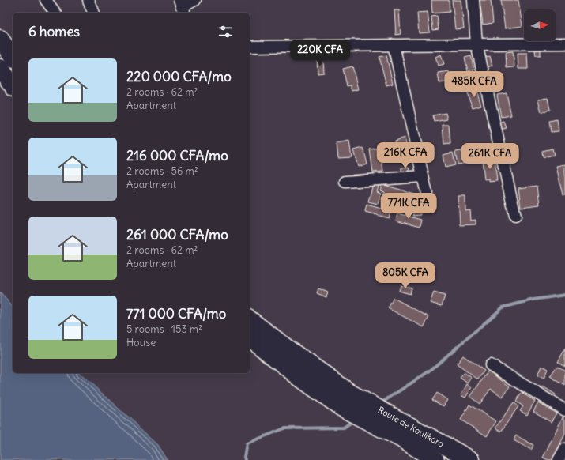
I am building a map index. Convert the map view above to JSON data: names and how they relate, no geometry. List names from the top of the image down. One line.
{"streets":{"main road":["Route de Koulikoro"]},"north":"right","page":{"heading":"6 homes","price":["220K CFA","485K CFA","216K CFA","261K CFA","771K CFA","805K CFA"],"list":[{"name":"220 000 CFA/mo","note":"2 rooms · 62 m² · Apartment"},{"name":"216 000 CFA/mo","note":"2 rooms · 56 m² · Apartment"},{"name":"261 000 CFA/mo","note":"2 rooms · 62 m² · Apartment"},{"name":"771 000 CFA/mo","note":"5 rooms · 153 m² · House"}]}}
